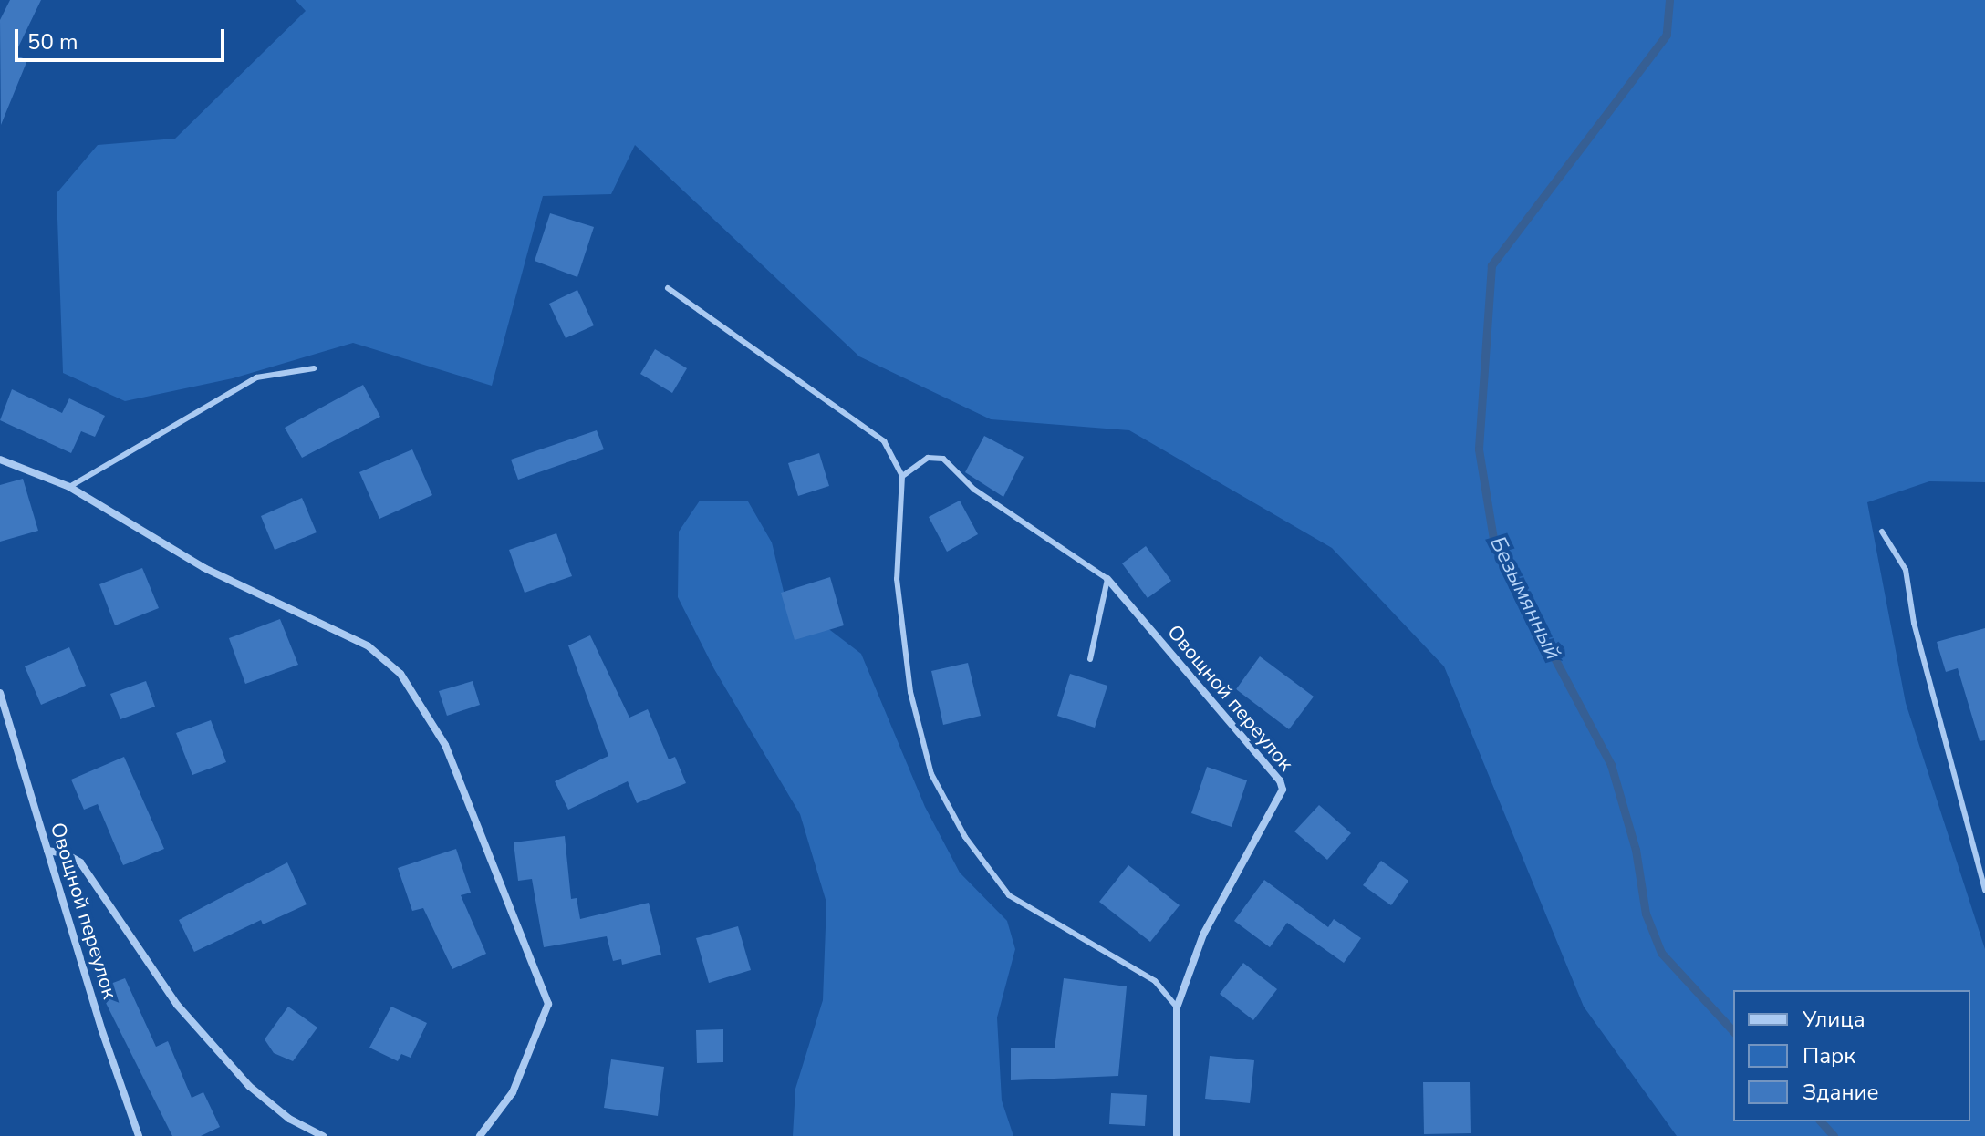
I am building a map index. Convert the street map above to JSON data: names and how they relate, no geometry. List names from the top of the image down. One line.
{"streets":{"street":["Овощной переулок"]},"water":["Безымянный"],"legend":["Улица","Парк","Здание"],"scale_bar":"50 m"}
